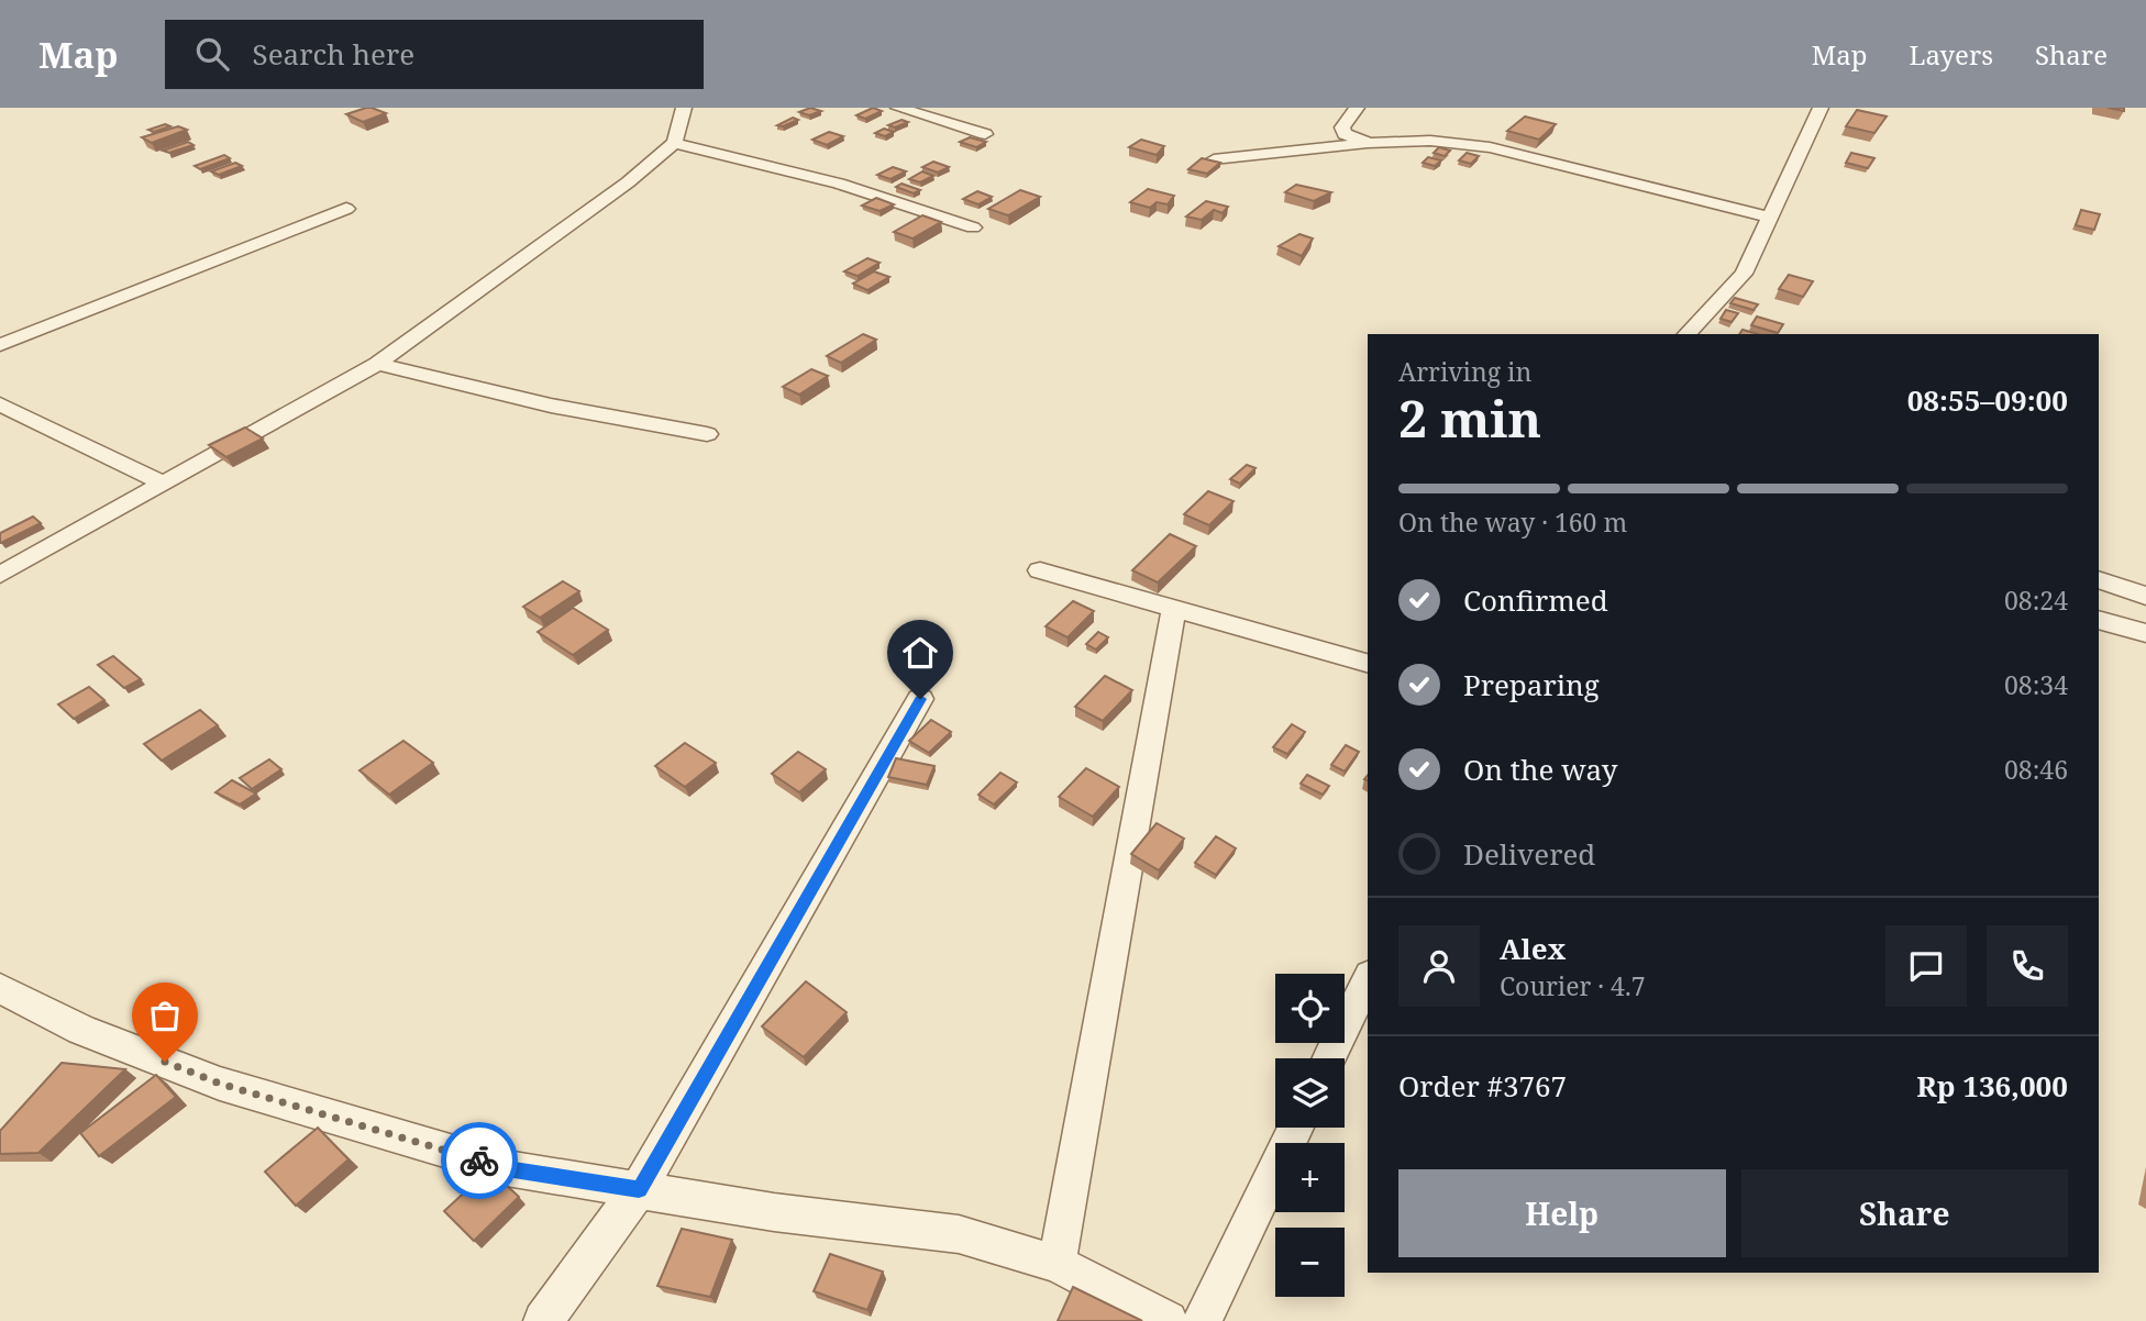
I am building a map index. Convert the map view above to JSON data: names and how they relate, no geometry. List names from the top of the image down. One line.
{"page":{"header":"Map","search":"Search here","nav":["Map","Layers","Share"],"heading":["2 min","Arriving in","08:55–09:00"],"panel":["Alex","Courier · 4.7","Order #3767","Rp 136,000"],"bar":"On the way · 160 m","list":[["Confirmed","08:24"],["Preparing","08:34"],["On the way","08:46"],"Delivered"],"map_buttons":["+","−"],"buttons":["Help","Share"]}}
